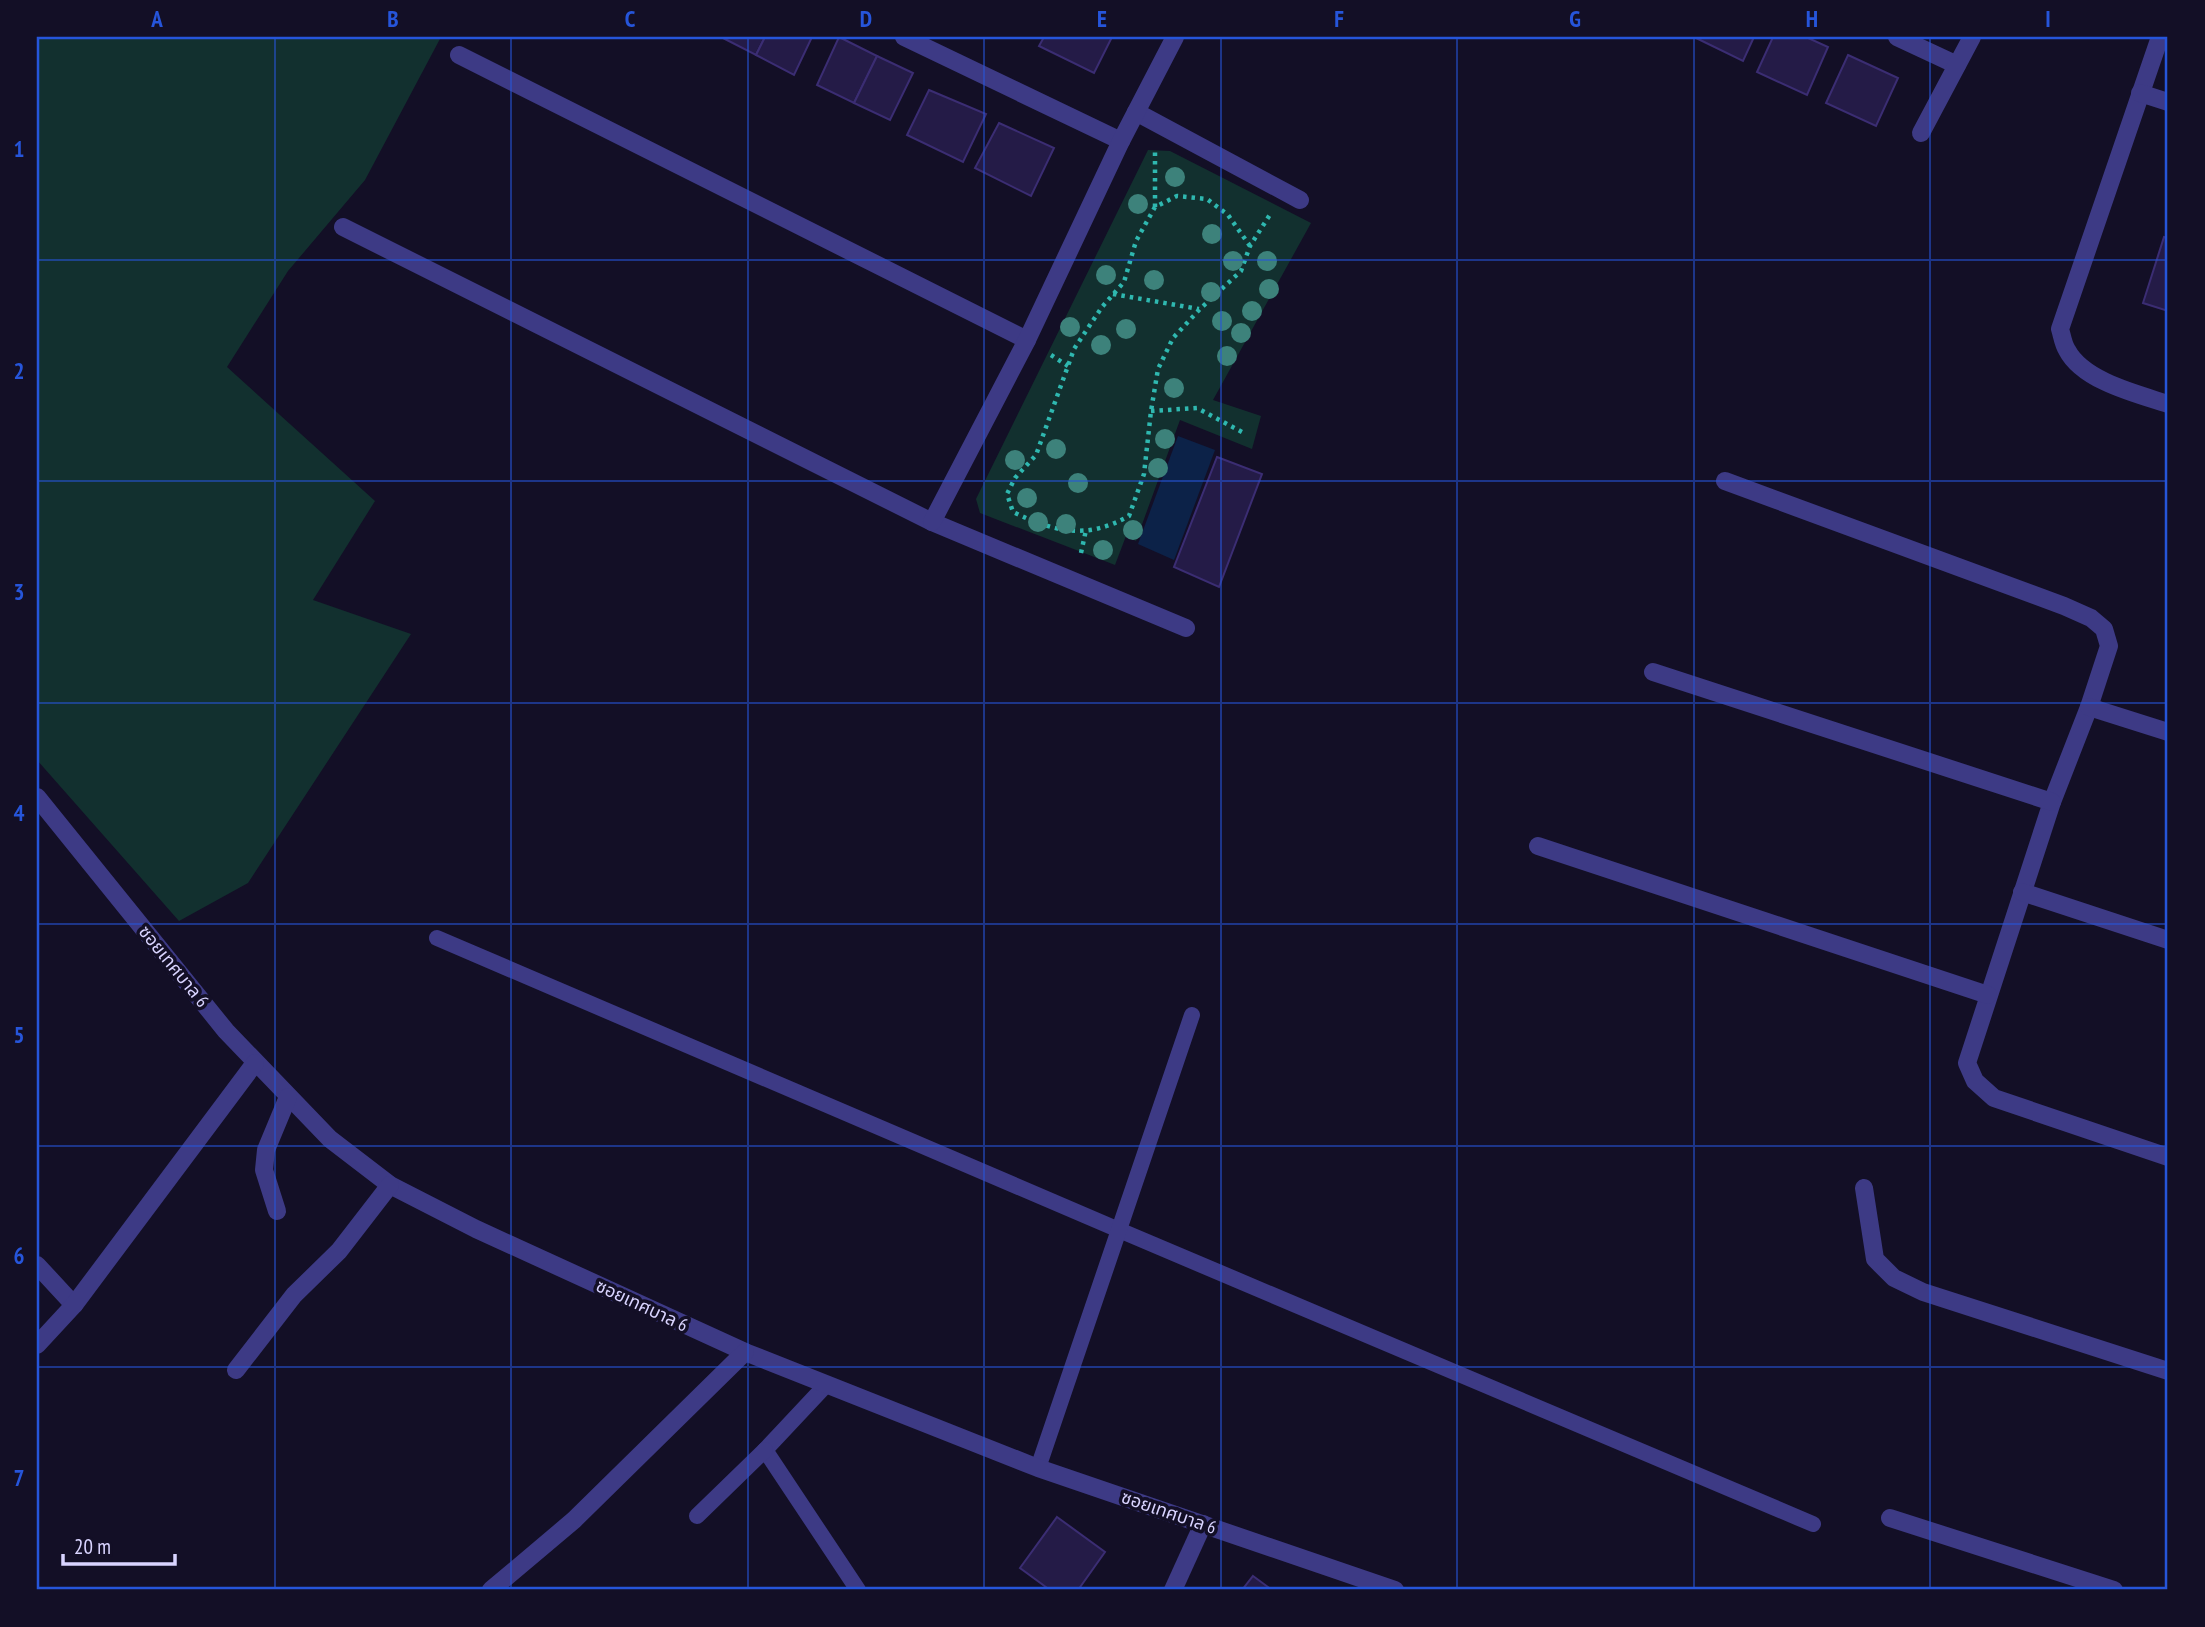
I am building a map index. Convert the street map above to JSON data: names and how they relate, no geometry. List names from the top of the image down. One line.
{"streets":{"street":["ซอยเทศบาล 6"]},"scale_bar":"20 m","grid":{"columns":["A","B","C","D","E","F","G","H","I"],"rows":["1","2","3","4","5","6","7"]}}
